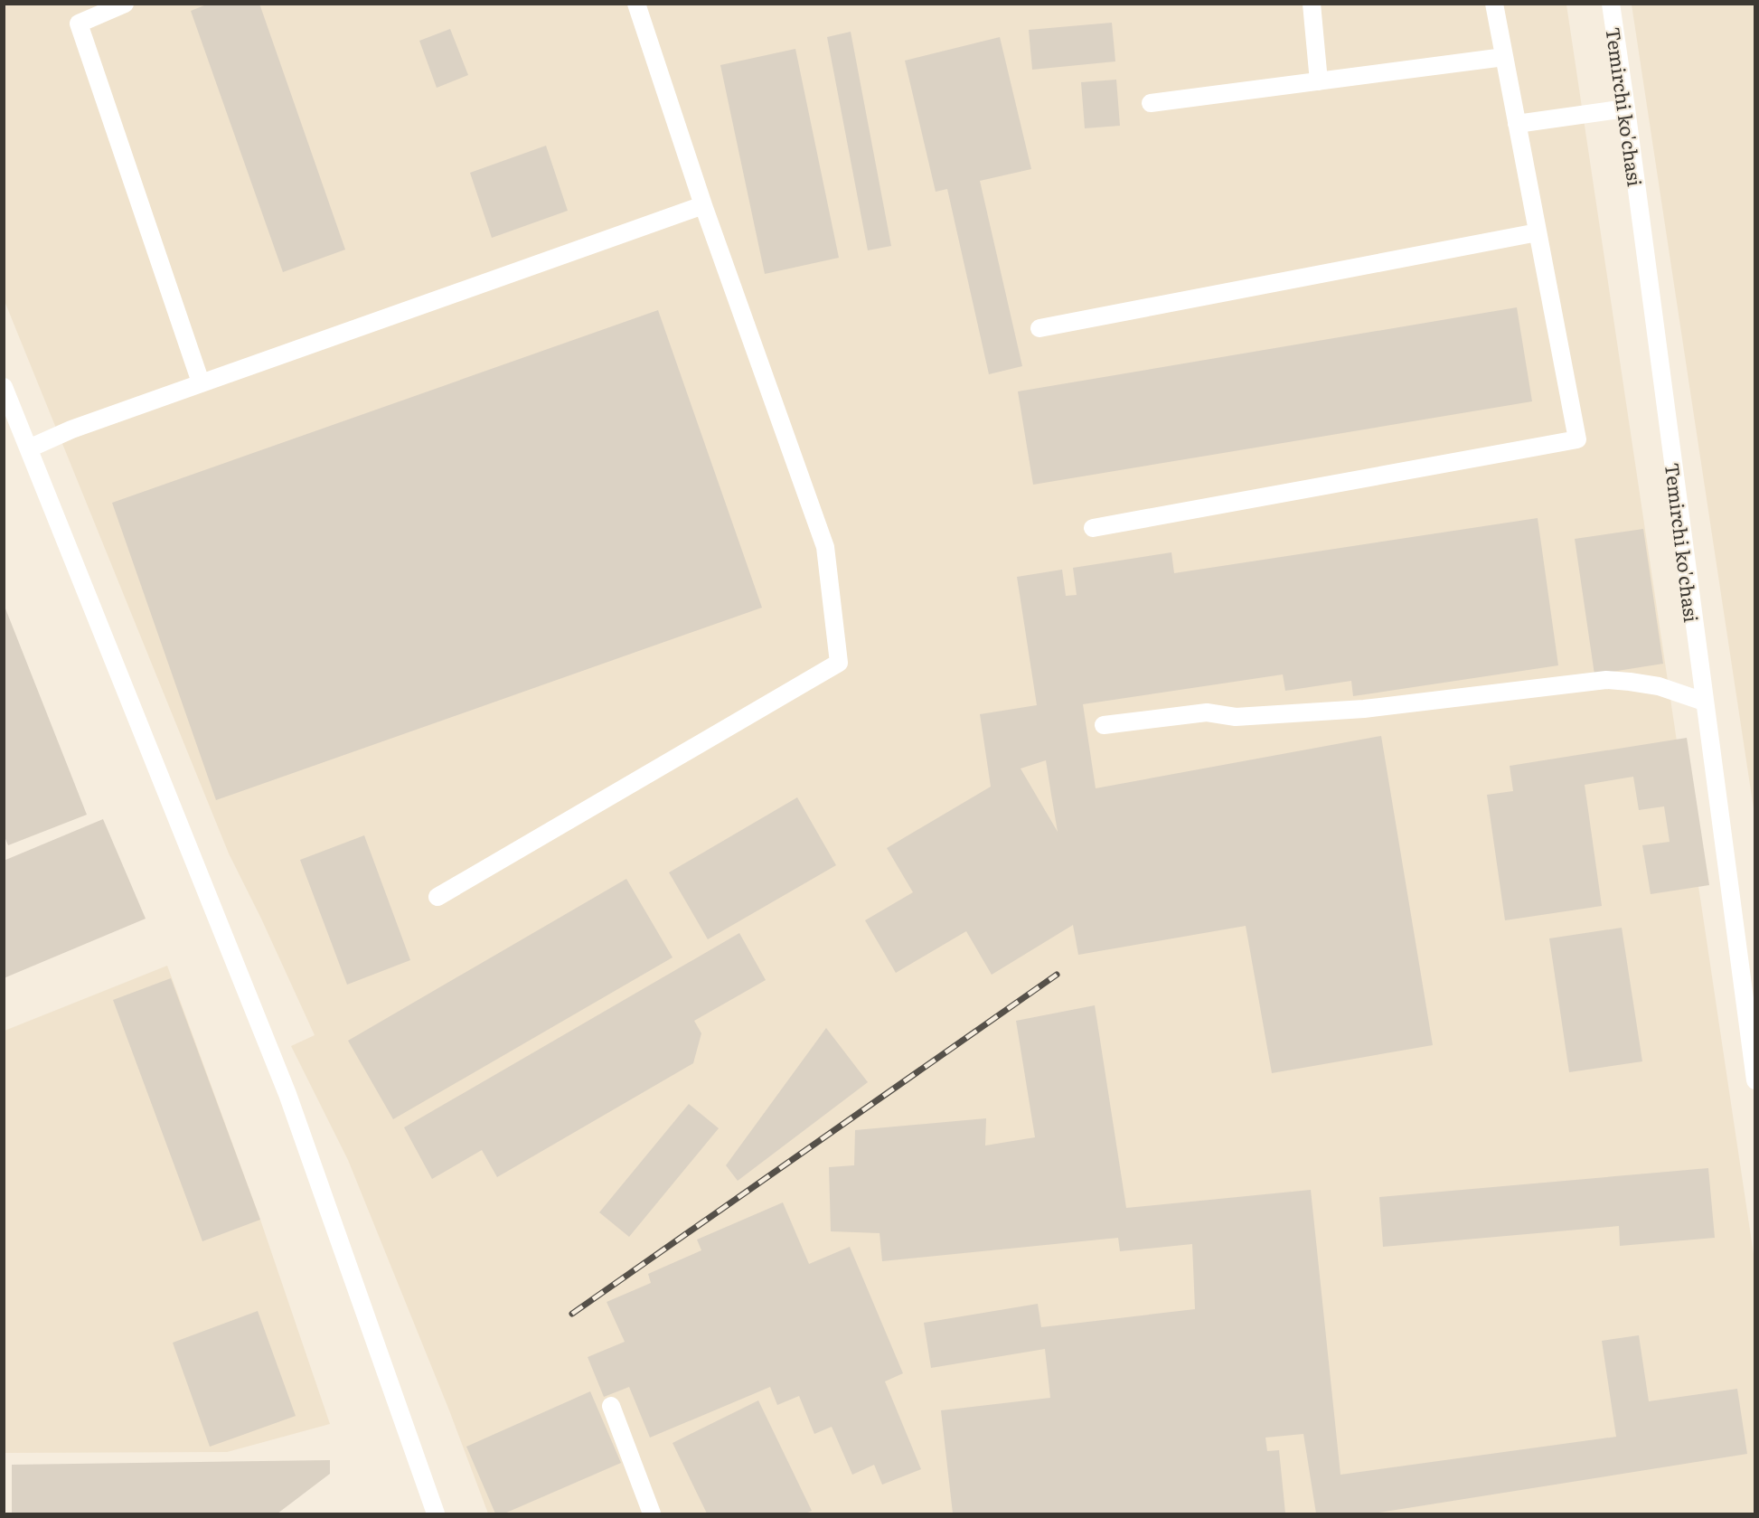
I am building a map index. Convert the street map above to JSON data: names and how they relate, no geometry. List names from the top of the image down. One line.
{"streets":{"lane":["Temirchi ko'chasi"]}}
